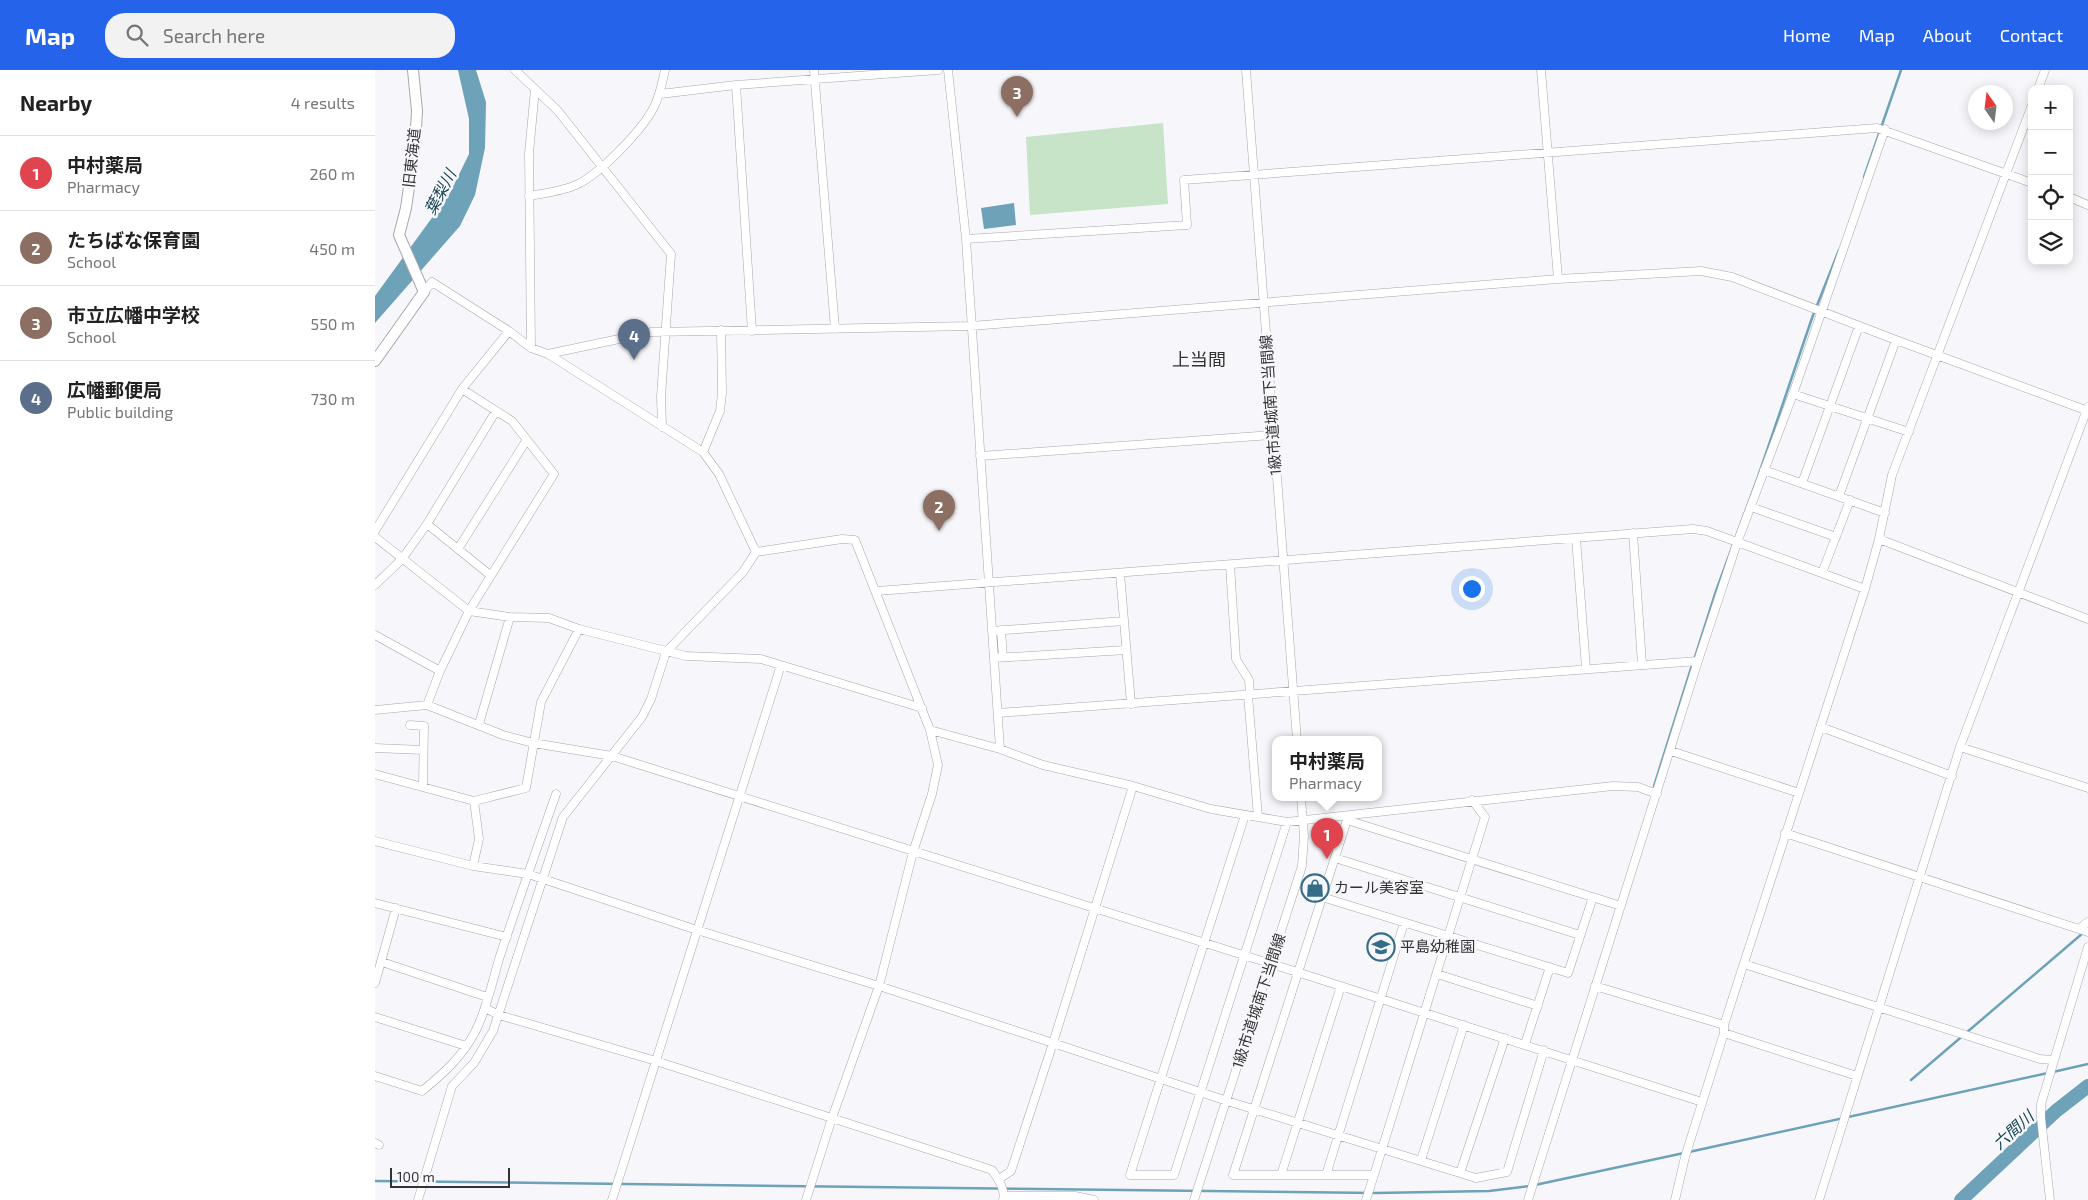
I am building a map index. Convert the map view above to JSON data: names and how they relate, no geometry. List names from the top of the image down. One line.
{"streets":{"main road":["旧東海道"],"street":["1級市道城南下当間線"]},"districts":["上当間"],"water":["葉梨川","六間川"],"places":{"shop":["カール美容室"],"school or university":["平島幼稚園"]},"scale_bar":"100 m","north":"top","page":{"header":"Map","search":"Search here","nav":["Home","Map","About","Contact"],"heading":["Nearby","4 results"],"pins":["3","4","2","1"],"map_buttons":["+","−"],"list":[{"mark":"1","name":"中村薬局","note":"Pharmacy","value":"260 m"},{"mark":"2","name":"たちばな保育園","note":"School","value":"450 m"},{"mark":"3","name":"市立広幡中学校","note":"School","value":"550 m"},{"mark":"4","name":"広幡郵便局","note":"Public building","value":"730 m"}],"popup":["中村薬局","Pharmacy"],"scale":"100 m"}}
